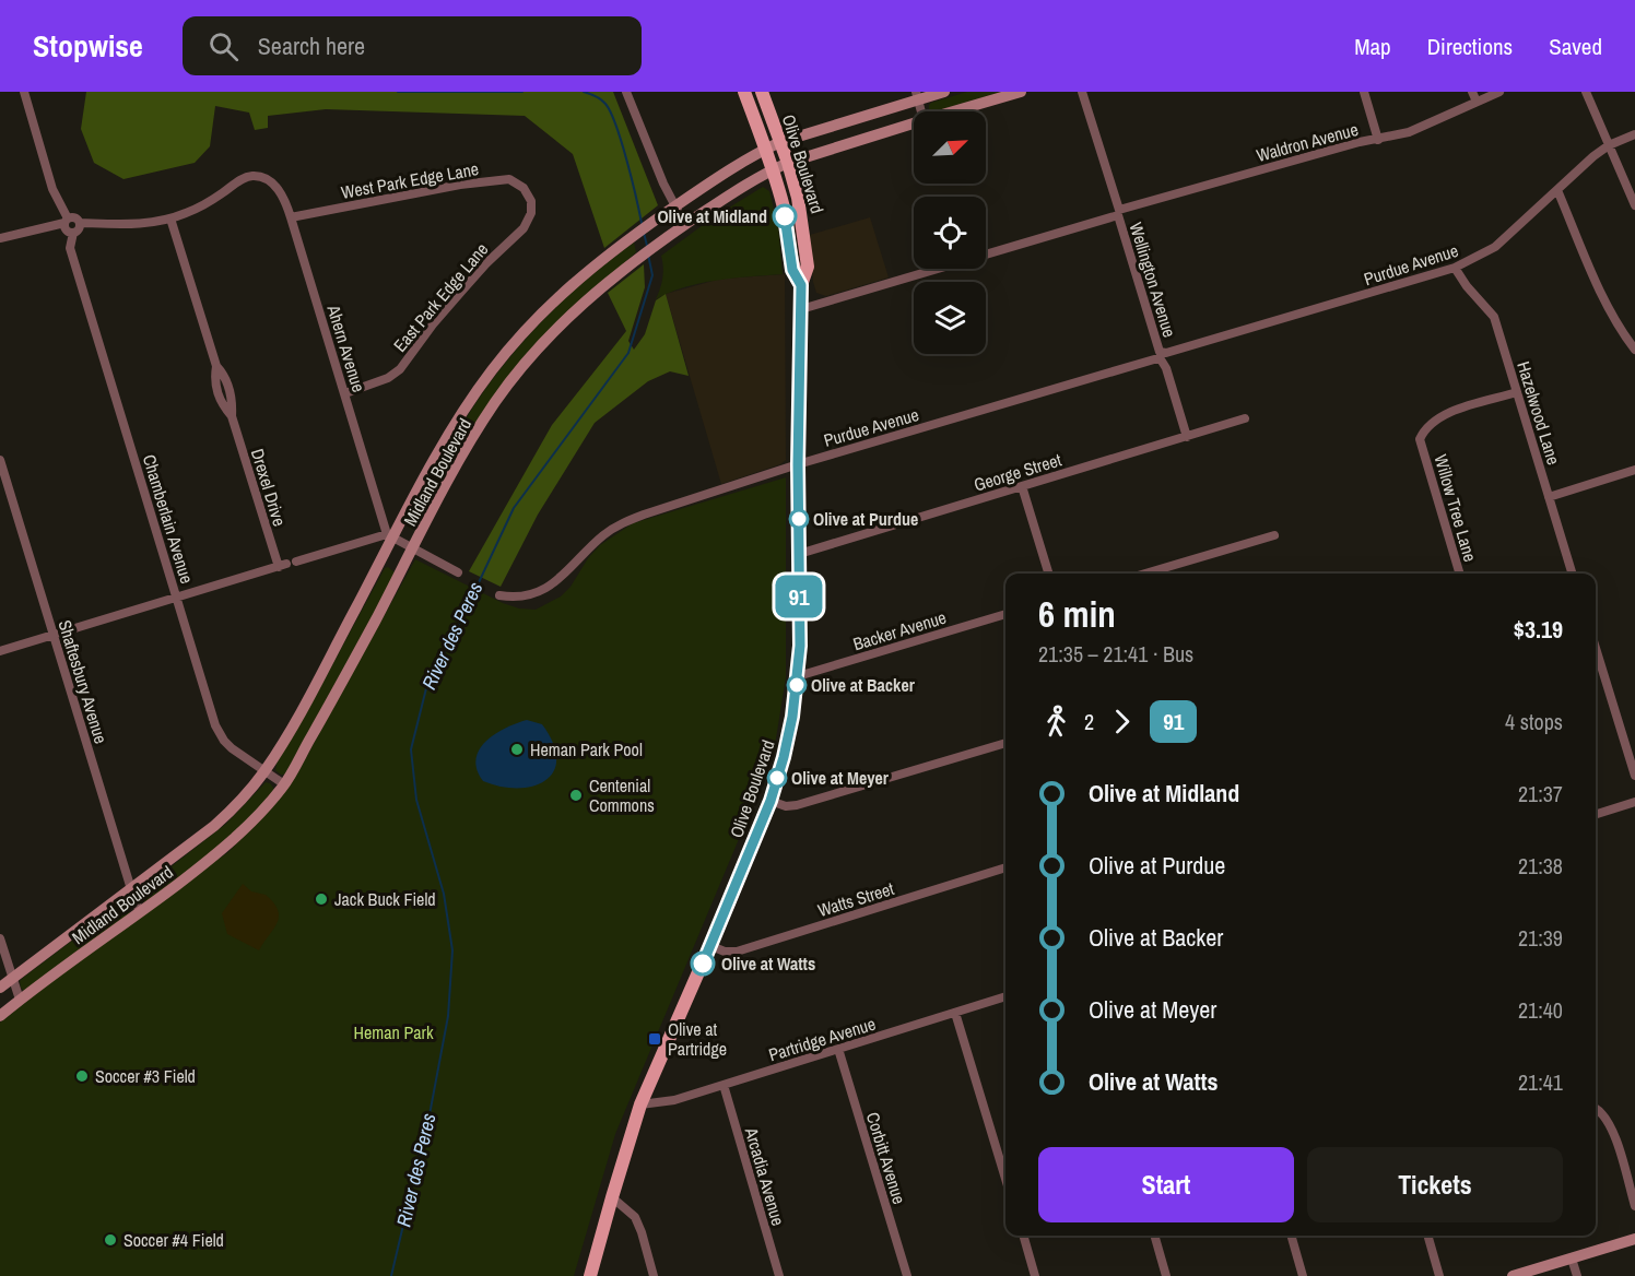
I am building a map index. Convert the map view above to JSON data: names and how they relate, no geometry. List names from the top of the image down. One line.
{"streets":{"main road":["Olive Boulevard","Midland Boulevard"],"street":["Waldron Avenue","West Park Edge Lane","Purdue Avenue","Wellington Avenue","East Park Edge Lane","Ahern Avenue","Hazelwood Lane","George Street","Drexel Drive","Willow Tree Lane","Chamberlain Avenue","Backer Avenue","Shaftesbury Avenue","Watts Street","Partridge Avenue","Corbitt Avenue","Arcadia Avenue"]},"crossings":[["Waldron Avenue","Olive Boulevard"],["Waldron Avenue","Wellington Avenue"],["Olive Boulevard","Purdue Avenue"],["Olive Boulevard","Midland Boulevard"],["Olive Boulevard","George Street"],["Olive Boulevard","Backer Avenue"],["Olive Boulevard","Watts Street"],["Olive Boulevard","Partridge Avenue"],["West Park Edge Lane","East Park Edge Lane"],["West Park Edge Lane","Ahern Avenue"],["Purdue Avenue","Wellington Avenue"],["Purdue Avenue","Hazelwood Lane"],["Wellington Avenue","George Street"],["East Park Edge Lane","Ahern Avenue"],["Ahern Avenue","Midland Boulevard"],["Ahern Avenue","Drexel Drive"],["Hazelwood Lane","Willow Tree Lane"],["Midland Boulevard","Chamberlain Avenue"],["Midland Boulevard","Shaftesbury Avenue"],["Drexel Drive","Chamberlain Avenue"],["Partridge Avenue","Corbitt Avenue"],["Partridge Avenue","Arcadia Avenue"]],"water":["River des Peres"],"parks":["Heman Park"],"places":{"other":["Olive at Midland","Olive at Purdue","Olive at Backer","Heman Park Pool","Olive at Meyer","Centenial Commons","Jack Buck Field","Olive at Watts","Soccer #3 Field","Soccer #4 Field"],"transit":["Olive at Partridge"]},"lines":["bus line 91"],"north":"top right","page":{"header":"Stopwise","search":"Search here","nav":["Map","Directions","Saved"],"on_map":"91","heading":["6 min","21:35 – 21:41 · Bus","$3.19"],"legs":["2","91","4 stops"],"list":[{"name":"Olive at Midland","value":"21:37"},{"name":"Olive at Purdue","value":"21:38"},{"name":"Olive at Backer","value":"21:39"},{"name":"Olive at Meyer","value":"21:40"},{"name":"Olive at Watts","value":"21:41"}],"buttons":["Start","Tickets"]}}
